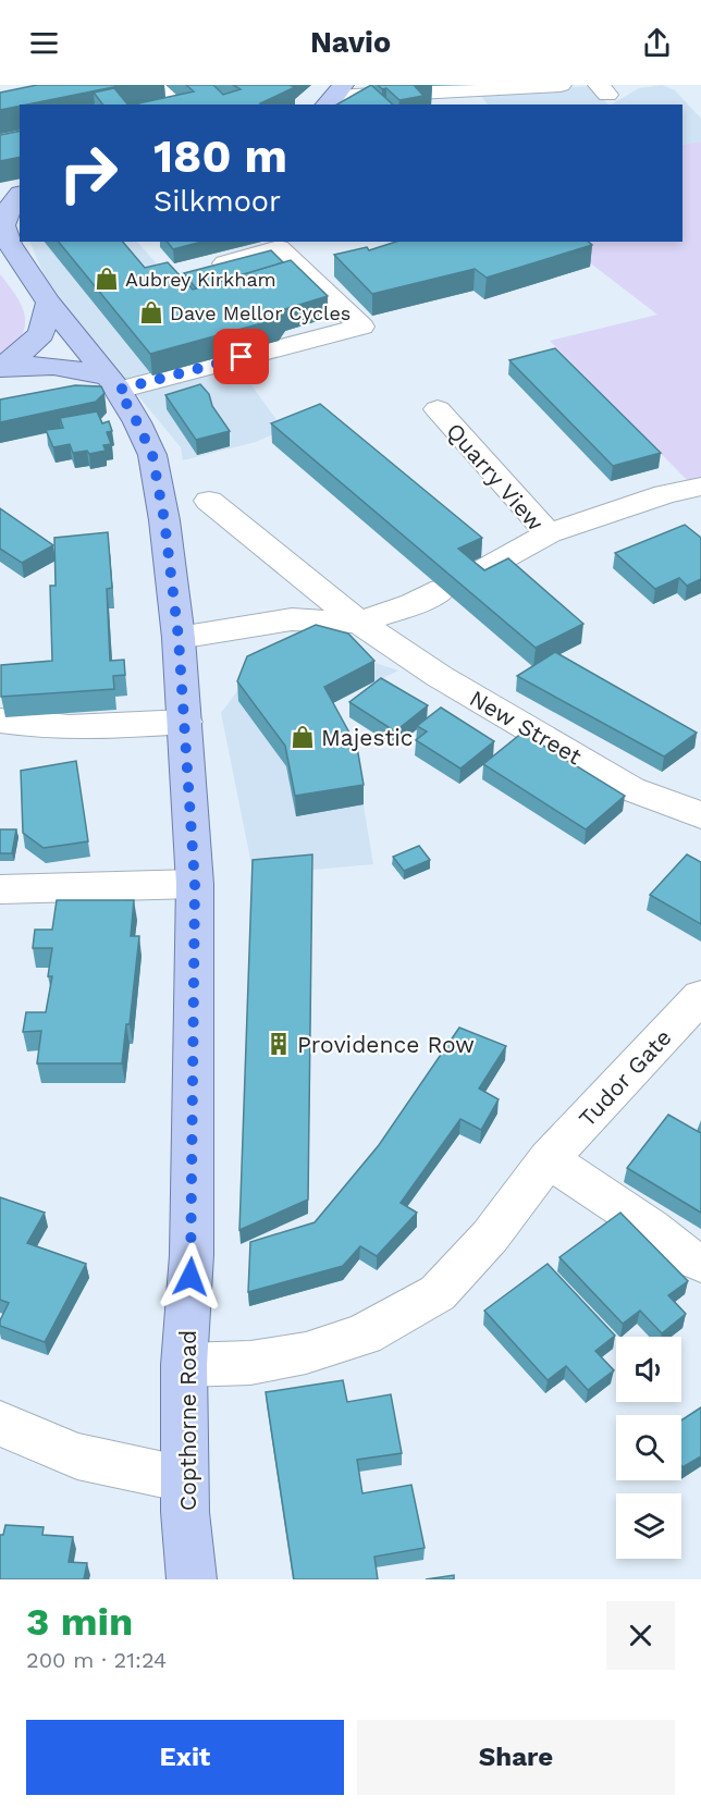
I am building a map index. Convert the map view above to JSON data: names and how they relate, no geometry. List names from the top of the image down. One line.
{"streets":{"main road":["Copthorne Road"],"street":["Quarry View","New Street","Tudor Gate"]},"crossings":[["Quarry View","New Street"],["Tudor Gate","Copthorne Road"]],"places":{"shop":["Aubrey Kirkham","Dave Mellor Cycles","Majestic"],"building":["Providence Row"]},"page":{"header":"Navio","turn":["180 m","Silkmoor"],"heading":["3 min","200 m · 21:24"],"buttons":["Exit","Share"]}}
